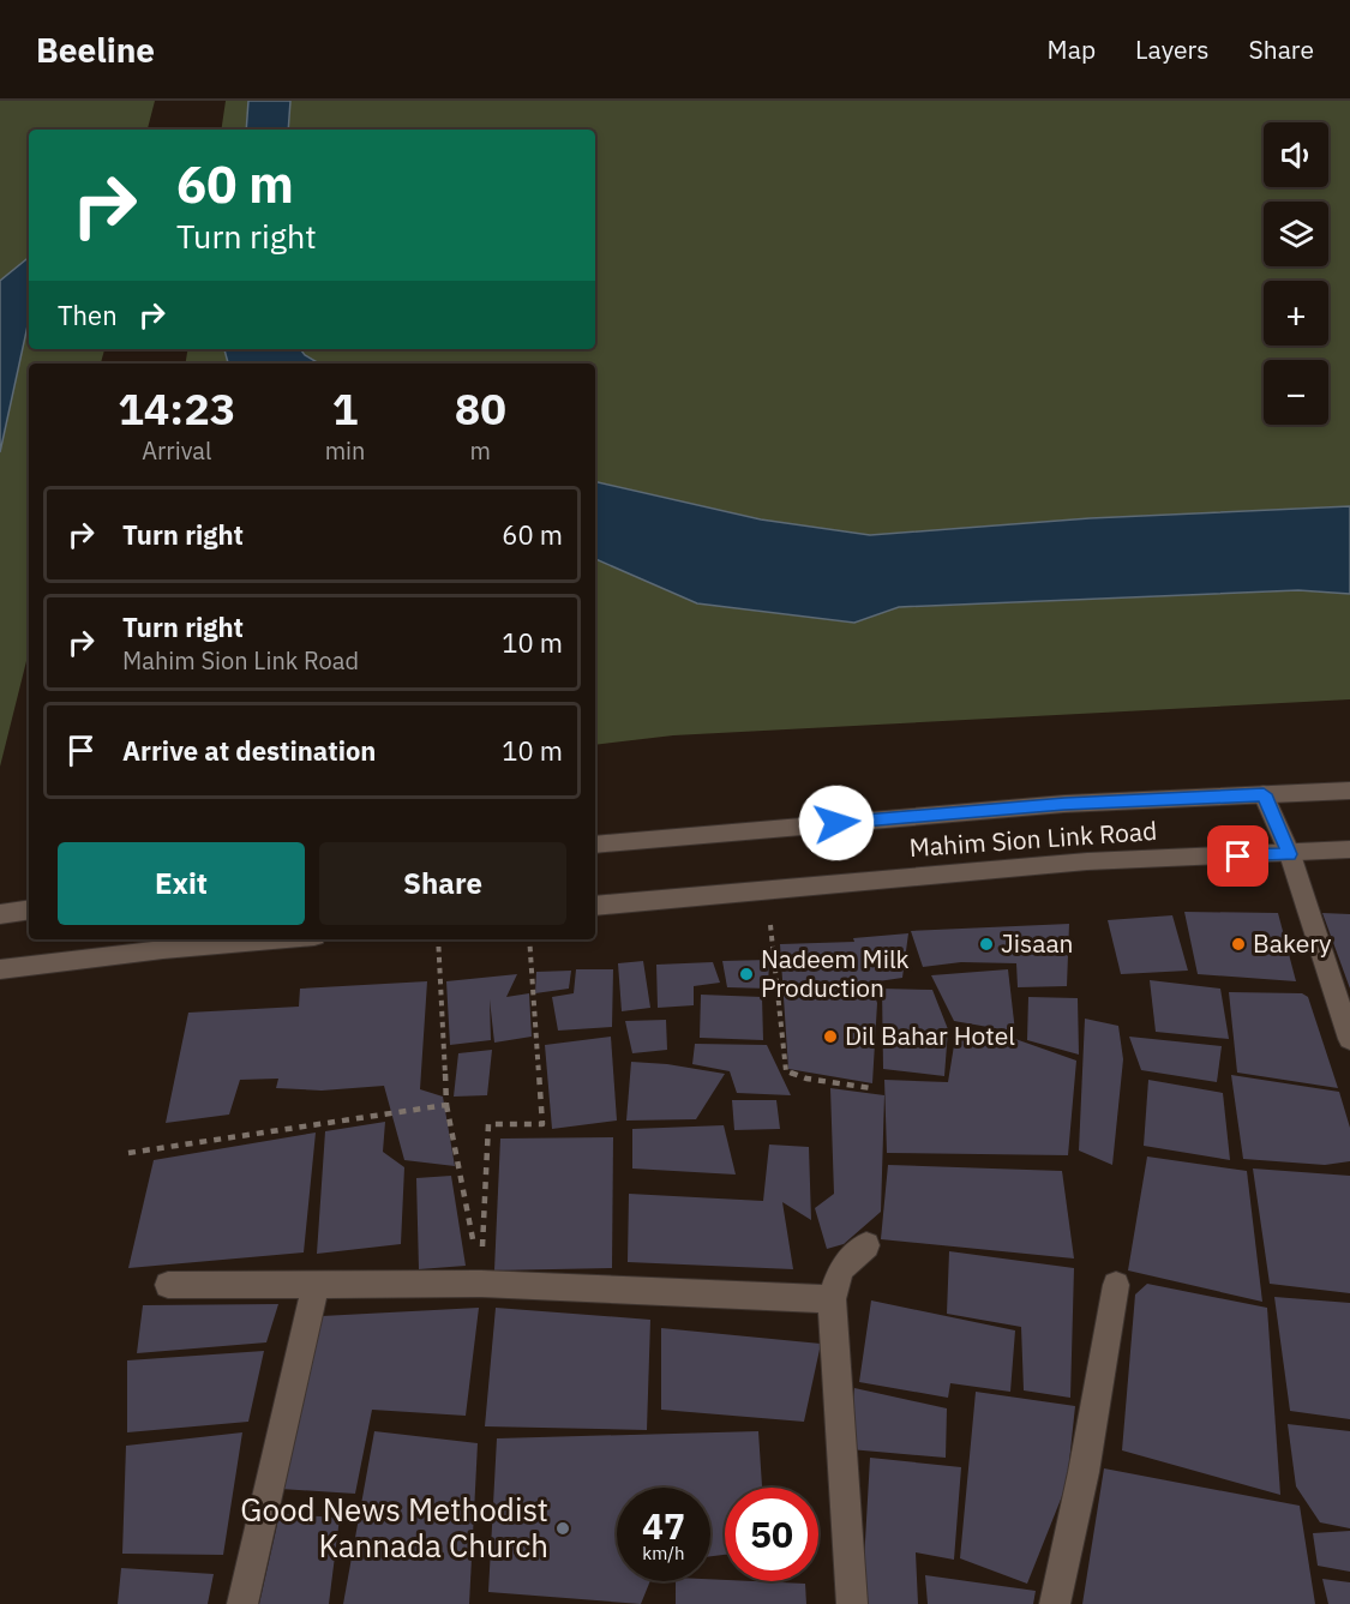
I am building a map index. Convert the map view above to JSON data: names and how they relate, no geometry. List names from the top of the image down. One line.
{"streets":{"main road":["Mahim Sion Link Road"]},"places":["Jisaan","Bakery","Nadeem Milk Production","Dil Bahar Hotel","Good News Methodist Kannada Church"],"page":{"header":"Beeline","nav":["Map","Layers","Share"],"map_buttons":["+","−"],"turn":["60 m","Turn right"],"then":"Then","eta":["14:23","Arrival","1","min","80","m"],"list":[{"name":"Turn right","value":"60 m"},{"name":"Turn right","note":"Mahim Sion Link Road","value":"10 m"},{"name":"Arrive at destination","value":"10 m"}],"buttons":["Exit","Share"],"speed":"47 km/h","limit":"50"}}
